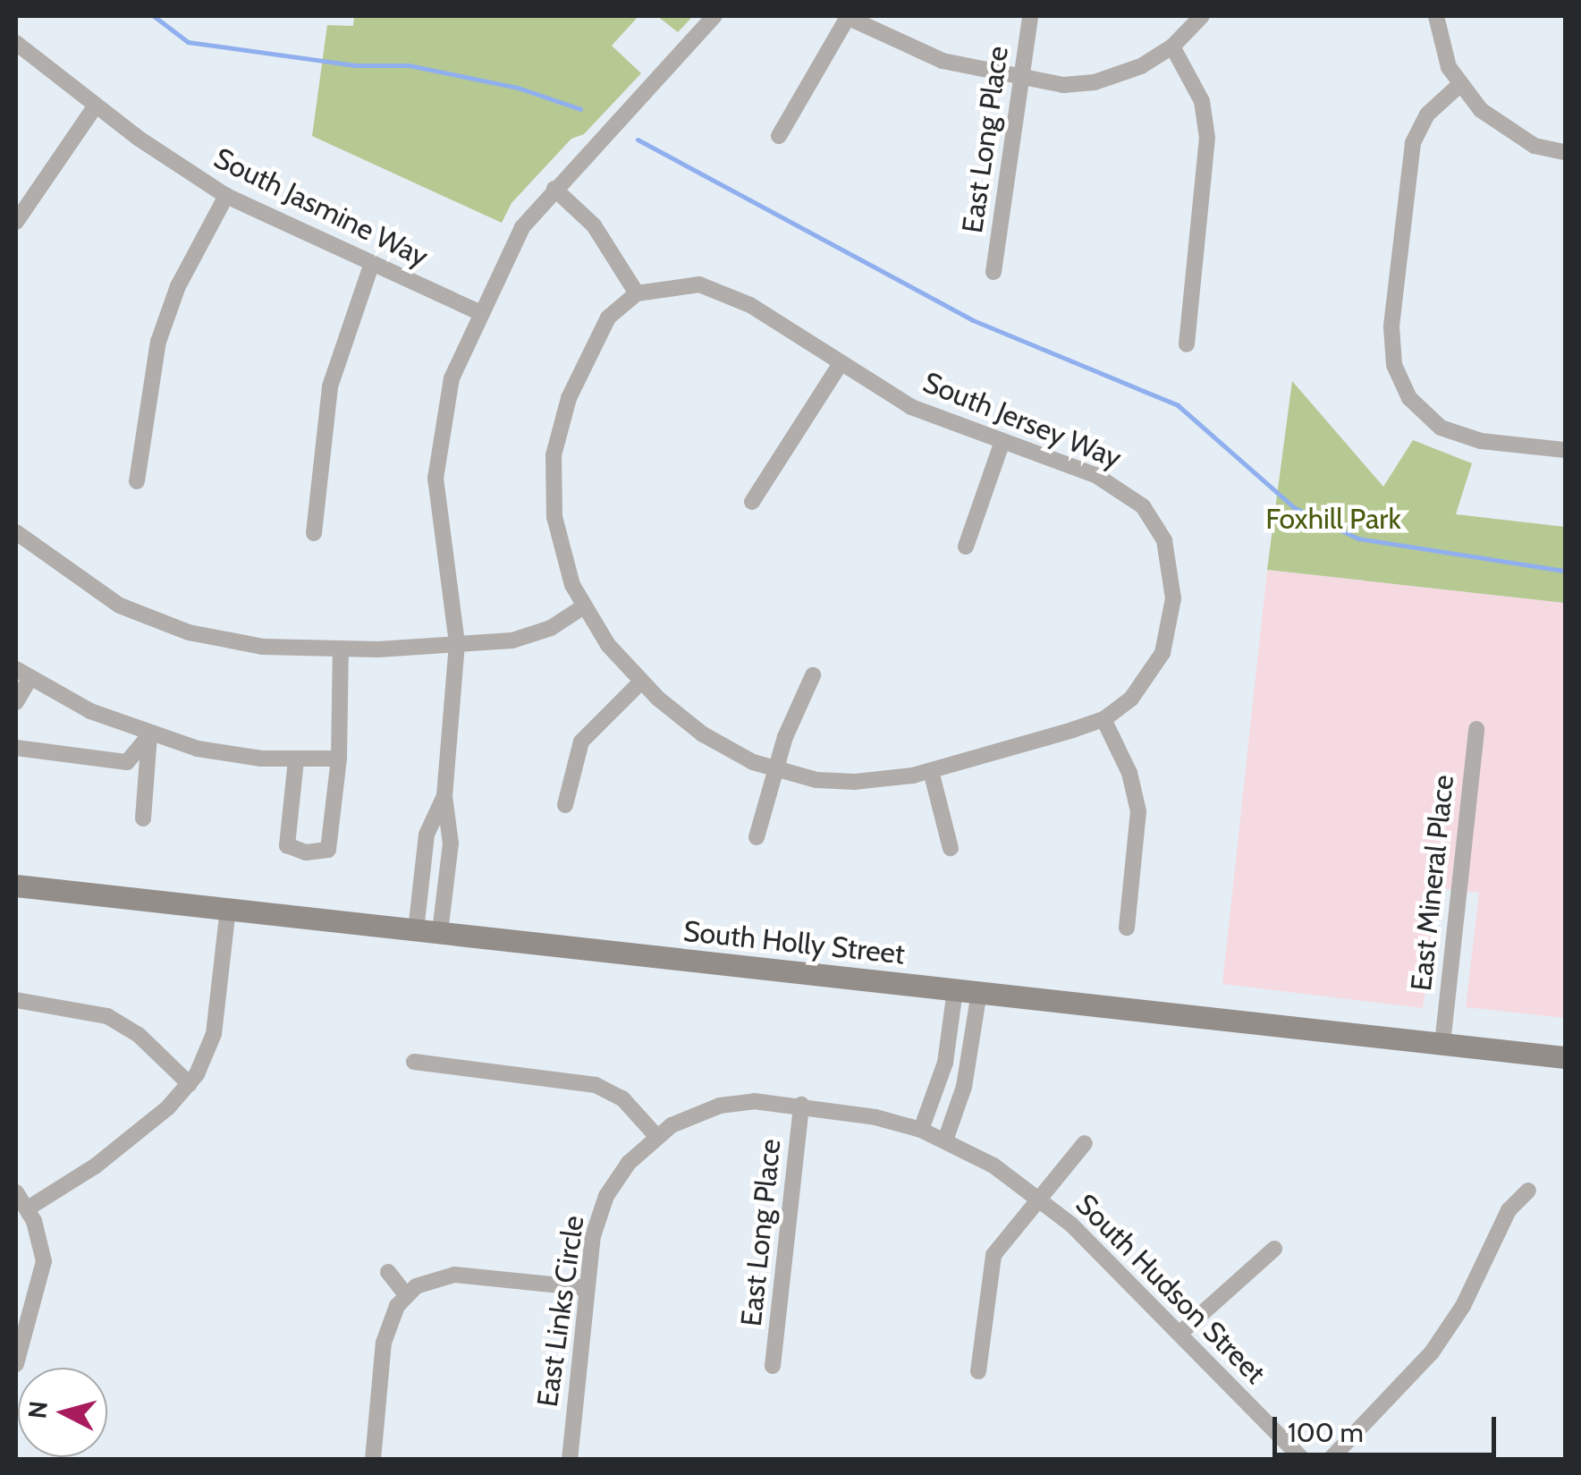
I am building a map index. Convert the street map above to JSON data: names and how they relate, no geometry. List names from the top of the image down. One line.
{"streets":{"main road":["South Holly Street"],"street":["East Long Place","South Jasmine Way","South Jersey Way","East Mineral Place","South Hudson Street","East Links Circle"]},"crossings":[["East Long Place","South Hudson Street"],["East Mineral Place","South Holly Street"],["South Hudson Street","East Links Circle"]],"parks":["Foxhill Park"],"scale_bar":"100 m","north":"left"}
